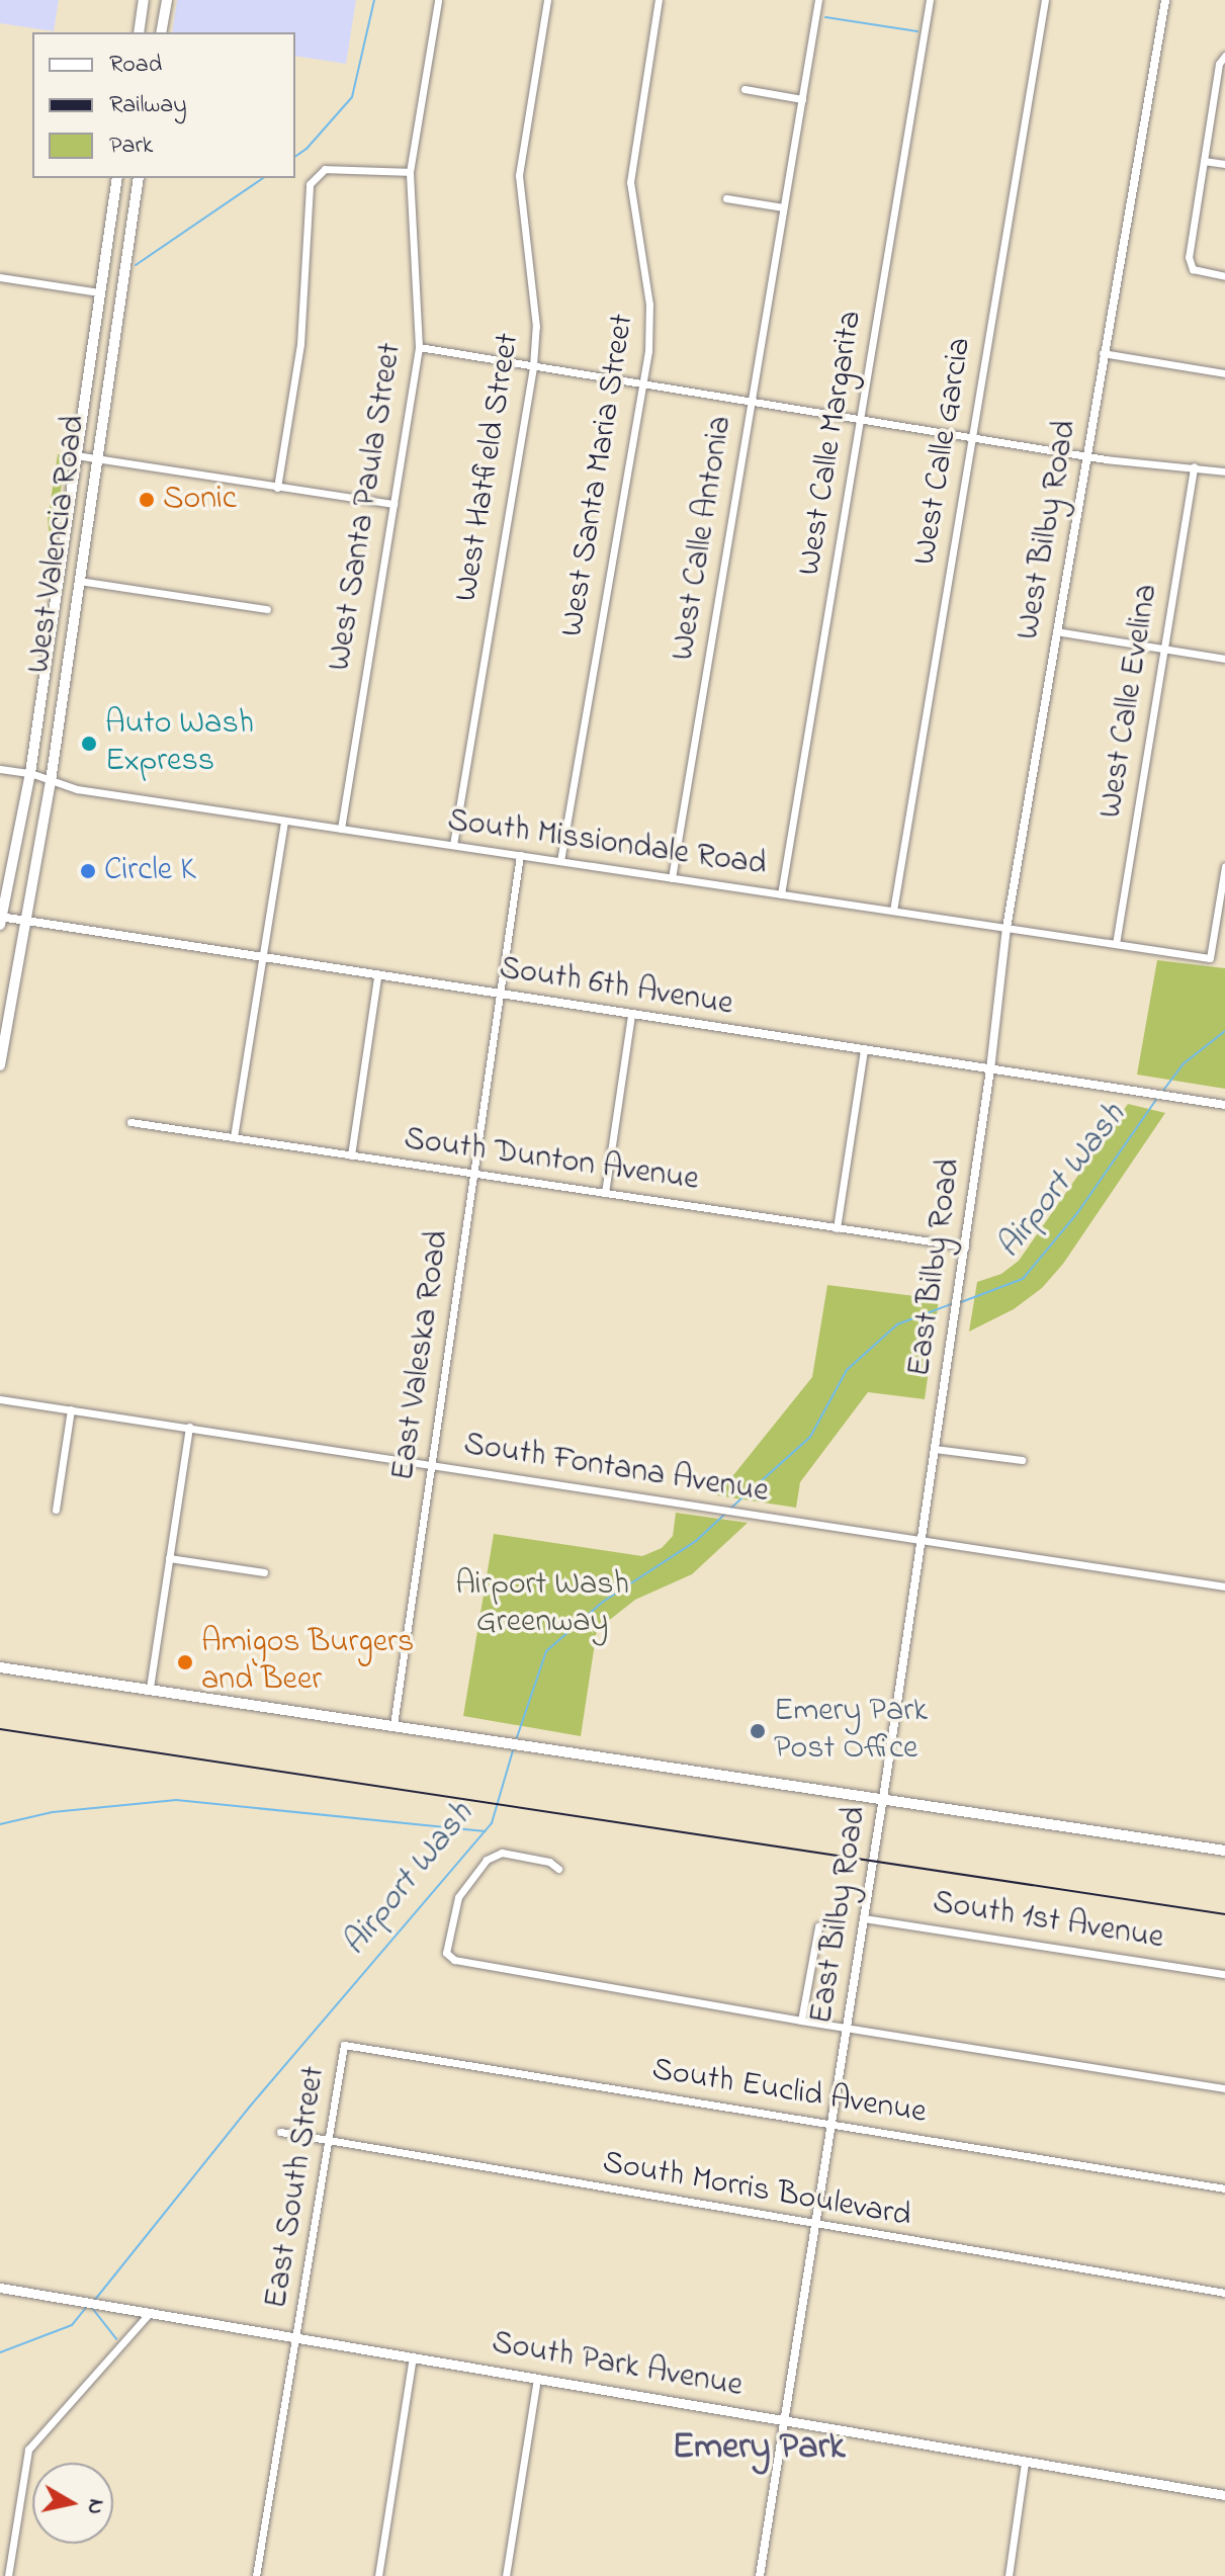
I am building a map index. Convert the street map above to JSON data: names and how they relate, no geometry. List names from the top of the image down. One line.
{"streets":{"main road":["West Valencia Road","South Park Avenue"],"street":["West Calle Margarita","West Calle Garcia","West Hatfield Street","West Santa Maria Street","West Santa Paula Street","West Bilby Road","West Calle Antonia","West Calle Evelina","South Missiondale Road","South 6th Avenue","South Dunton Avenue","East Bilby Road","East Valeska Road","South Fontana Avenue","South 1st Avenue","South Euclid Avenue","East South Street","South Morris Boulevard"]},"crossings":[["West Calle Margarita","South Missiondale Road"],["West Calle Garcia","South Missiondale Road"],["West Hatfield Street","South Missiondale Road"],["West Santa Maria Street","South Missiondale Road"],["West Santa Paula Street","South Missiondale Road"],["West Bilby Road","South Missiondale Road"],["West Bilby Road","South 6th Avenue"],["West Bilby Road","East Bilby Road"],["West Calle Antonia","South Missiondale Road"],["West Valencia Road","South Missiondale Road"],["West Valencia Road","South 6th Avenue"],["West Calle Evelina","South Missiondale Road"],["South Missiondale Road","East Valeska Road"],["South 6th Avenue","East Bilby Road"],["South 6th Avenue","East Valeska Road"],["South Dunton Avenue","East Bilby Road"],["South Dunton Avenue","East Valeska Road"],["East Bilby Road","South Fontana Avenue"],["East Bilby Road","South 1st Avenue"],["East Bilby Road","South Euclid Avenue"],["East Bilby Road","South Morris Boulevard"],["East Bilby Road","South Park Avenue"],["East Valeska Road","South Fontana Avenue"],["South Euclid Avenue","East South Street"],["East South Street","South Morris Boulevard"],["East South Street","South Park Avenue"]],"districts":["Emery Park"],"water":["Airport Wash"],"parks":["Airport Wash Greenway"],"places":["Sonic","Auto Wash Express","Circle K","Amigos Burgers and Beer","Emery Park Post Office"],"legend":["Road","Railway","Park"],"north":"right"}
